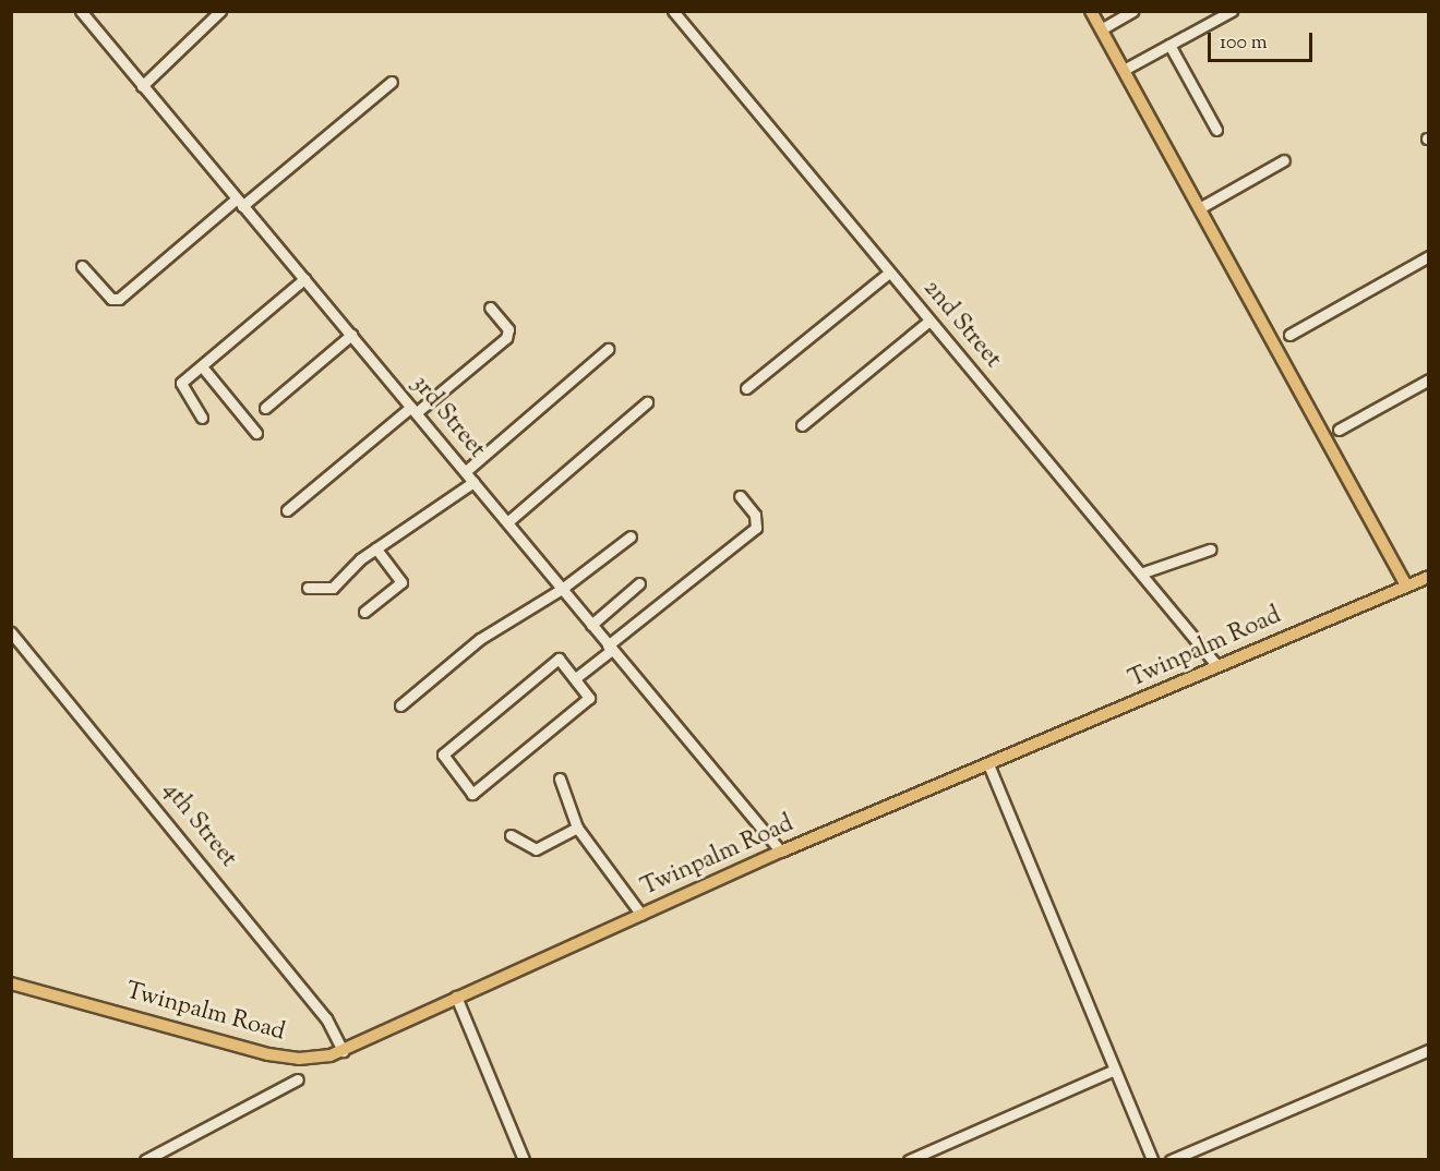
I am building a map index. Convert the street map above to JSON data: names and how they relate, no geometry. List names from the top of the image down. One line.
{"streets":{"main road":["Twinpalm Road"],"street":["2nd Street","3rd Street","4th Street"]},"crossings":[["2nd Street","Twinpalm Road"],["3rd Street","Twinpalm Road"],["Twinpalm Road","4th Street"]],"scale_bar":"100 m"}
